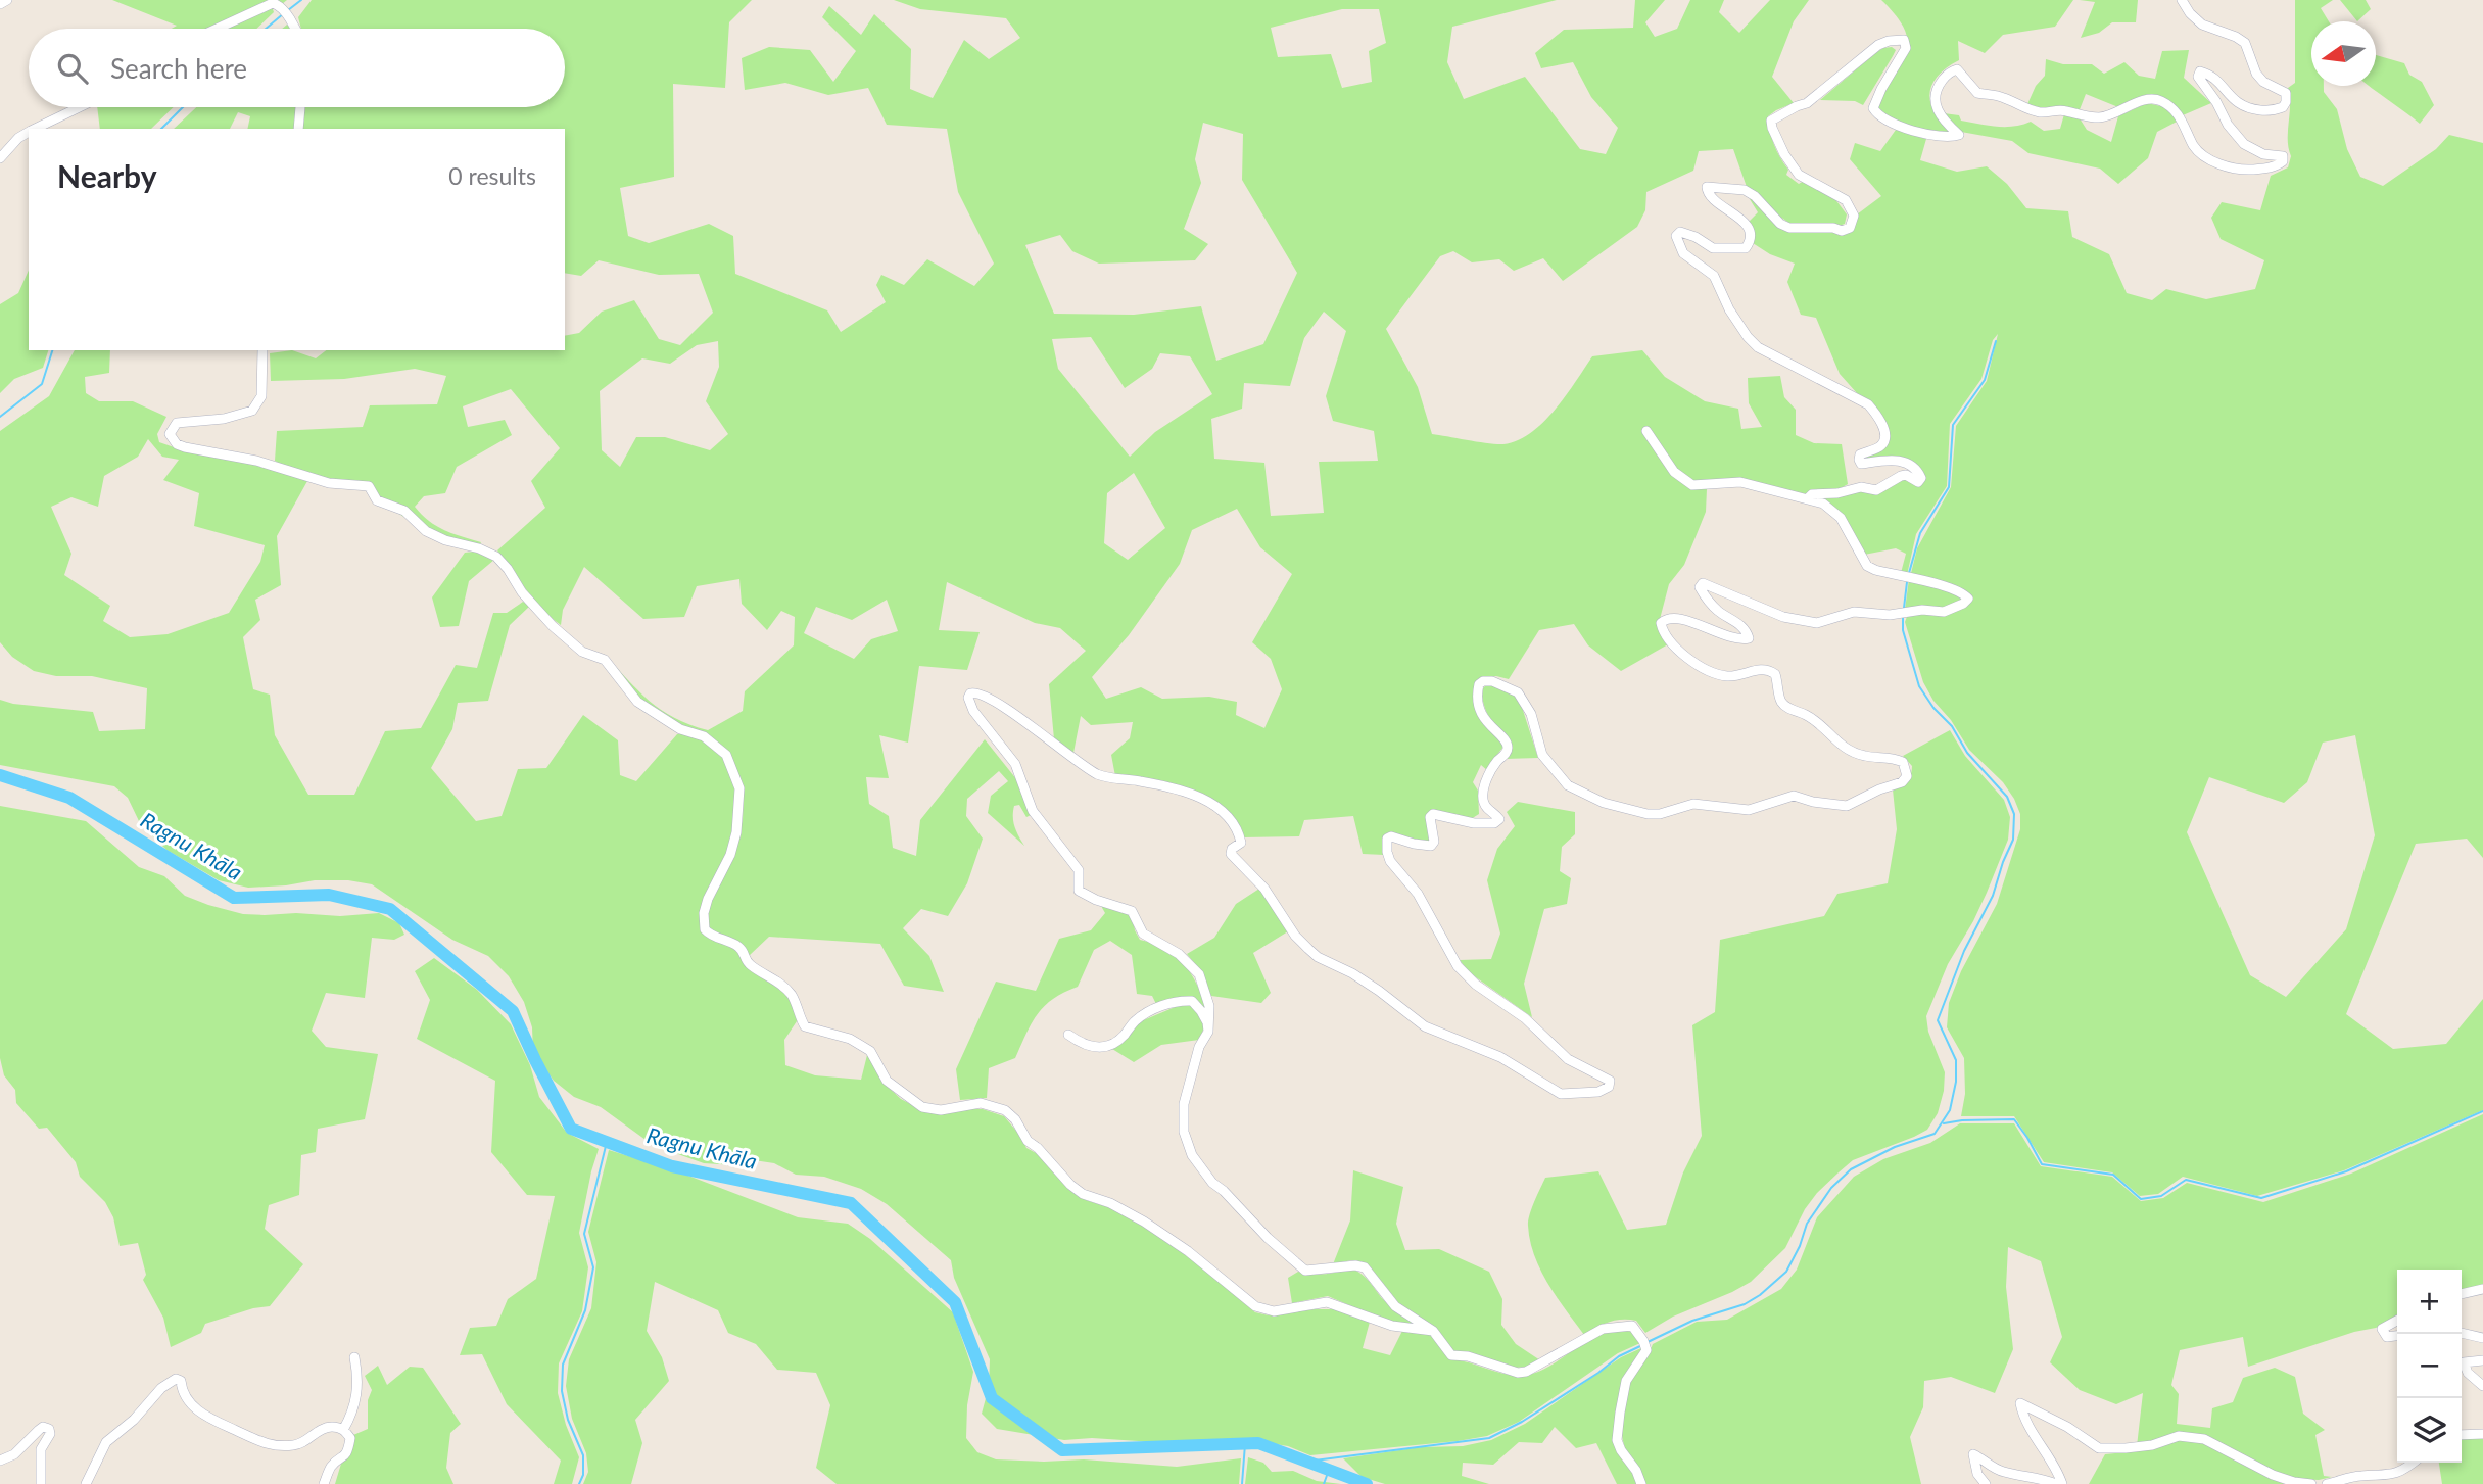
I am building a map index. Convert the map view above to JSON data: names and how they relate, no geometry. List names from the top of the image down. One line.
{"water":["Ragnu Khāla"],"north":"left","page":{"search":"Search here","heading":["Nearby","0 results"],"map_buttons":["+","−"]}}
